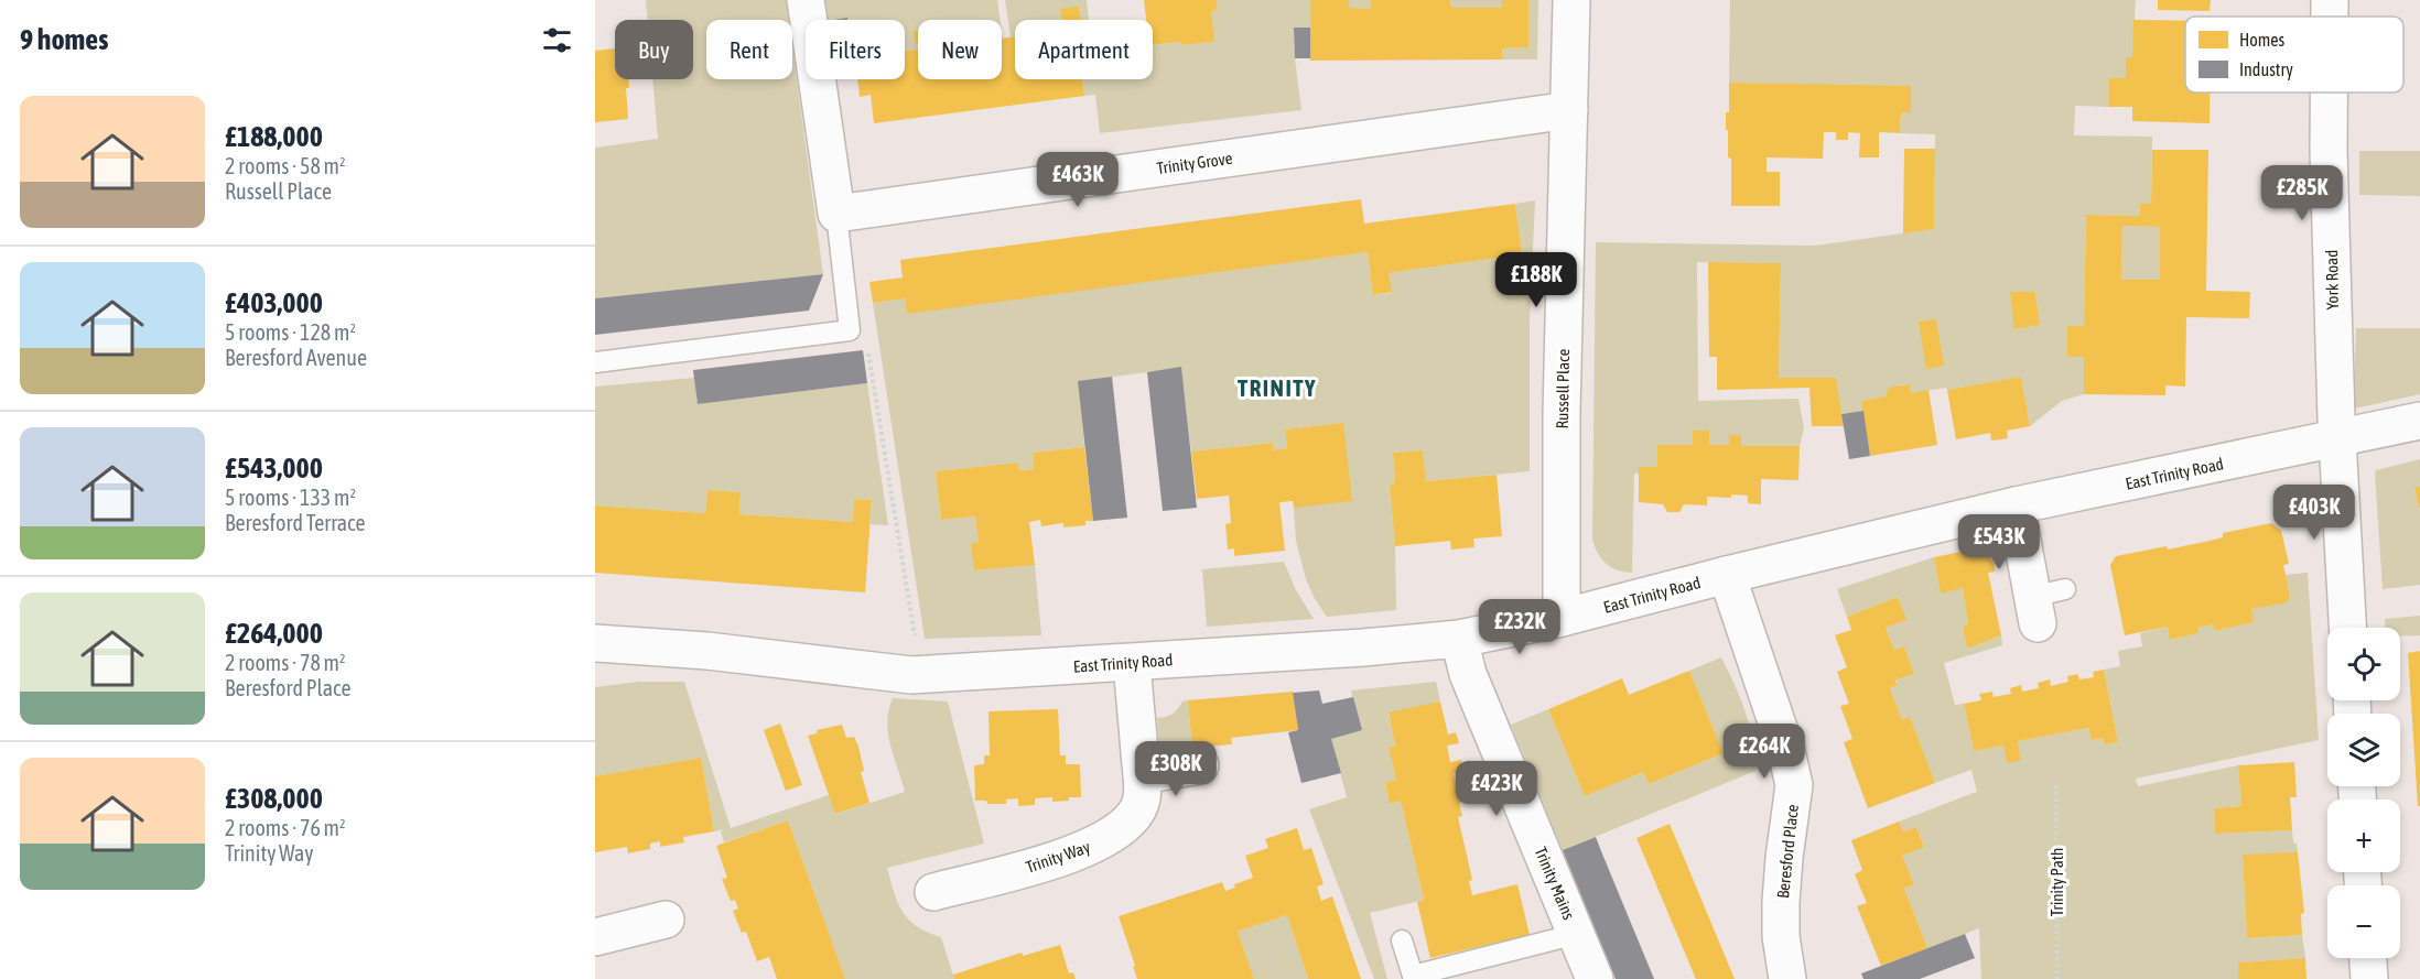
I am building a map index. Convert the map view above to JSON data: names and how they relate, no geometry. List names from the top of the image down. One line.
{"streets":{"street":["Trinity Grove","York Road","Russell Place","East Trinity Road","Beresford Place","Trinity Way","Trinity Mains"],"path":["Trinity Path"]},"crossings":[["Trinity Grove","Russell Place"],["York Road","East Trinity Road"],["Russell Place","East Trinity Road"],["East Trinity Road","Beresford Place"],["East Trinity Road","Trinity Way"],["East Trinity Road","Trinity Mains"]],"districts":["TRINITY"],"legend":["Homes","Industry"],"page":{"heading":"9 homes","chip":["Buy","Rent","Filters","New","Apartment"],"list":[{"name":"£188,000","note":"2 rooms · 58 m² · Russell Place"},{"name":"£403,000","note":"5 rooms · 128 m² · Beresford Avenue"},{"name":"£543,000","note":"5 rooms · 133 m² · Beresford Terrace"},{"name":"£264,000","note":"2 rooms · 78 m² · Beresford Place"},{"name":"£308,000","note":"2 rooms · 76 m² · Trinity Way"}],"price":["£463K","£285K","£188K","£403K","£543K","£232K","£264K","£308K","£423K"],"map_buttons":["+","−"]}}
